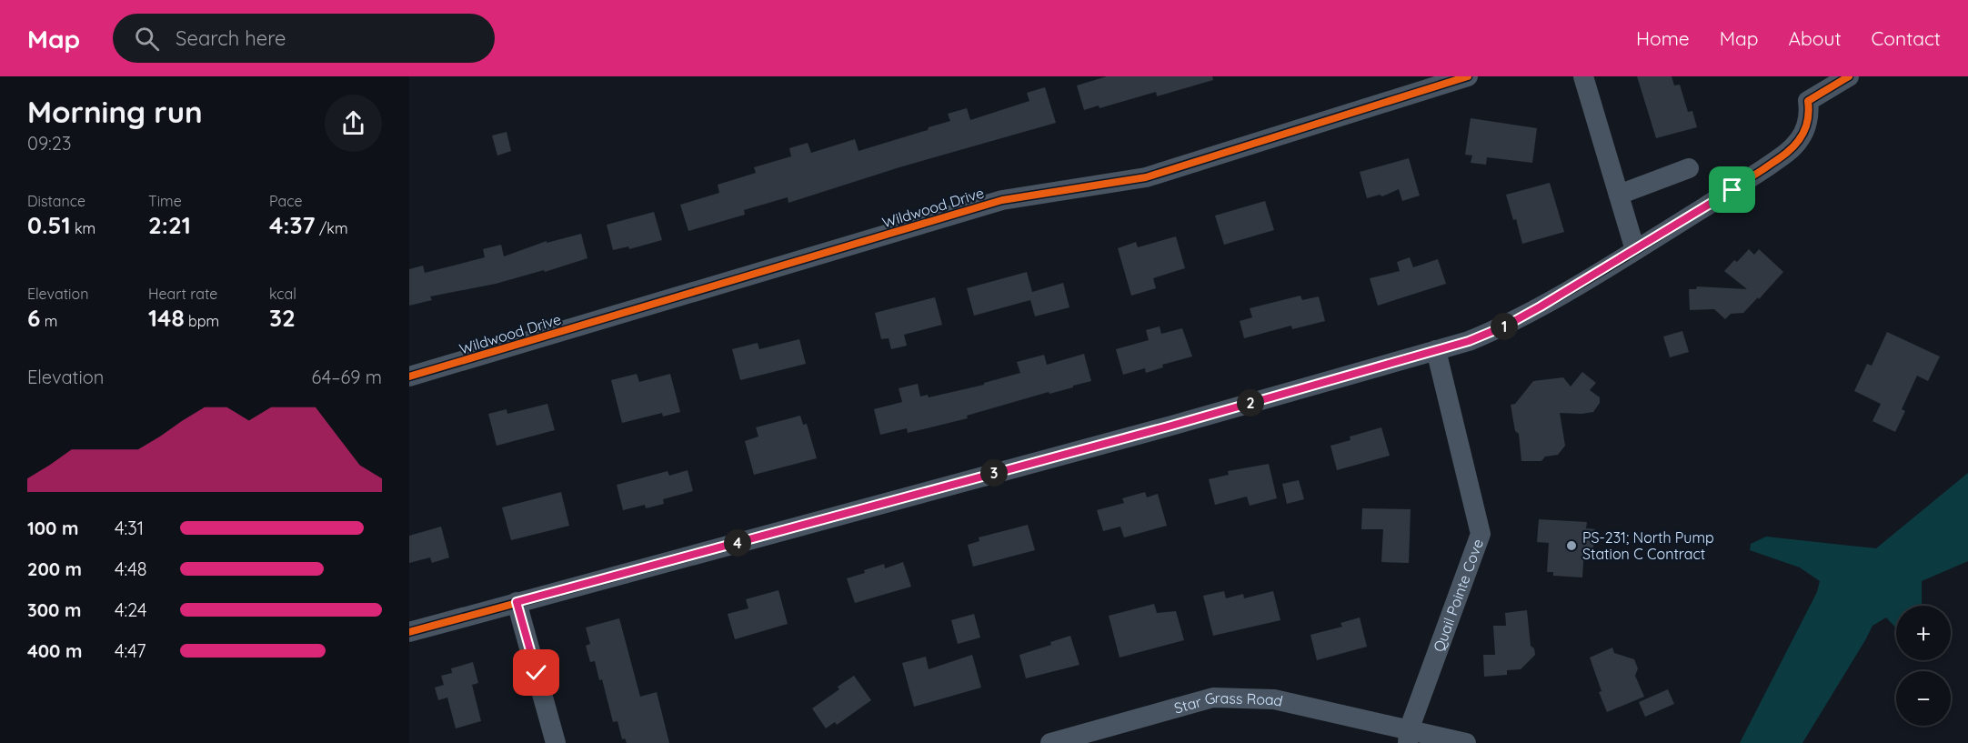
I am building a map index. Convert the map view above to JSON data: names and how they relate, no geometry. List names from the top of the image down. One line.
{"streets":{"street":["Wildwood Drive","Quail Pointe Cove","Star Grass Road"]},"crossings":[["Quail Pointe Cove","Star Grass Road"]],"places":["PS-231; North Pump Station C Contract"],"page":{"header":"Map","search":"Search here","nav":["Home","Map","About","Contact"],"heading":["Morning run","09:23"],"stats":[["Distance","0.51 km"],["Time","2:21"],["Pace","4:37 /km"],["Elevation","6 m"],["Heart rate","148 bpm"],["kcal","32"]],"pins":["1","2","3","4"],"chart":["Elevation","64–69 m"],"list":[{"name":"100 m","note":"4:31"},{"name":"200 m","note":"4:48"},{"name":"300 m","note":"4:24"},{"name":"400 m","note":"4:47"}],"map_buttons":["+","−"]}}
